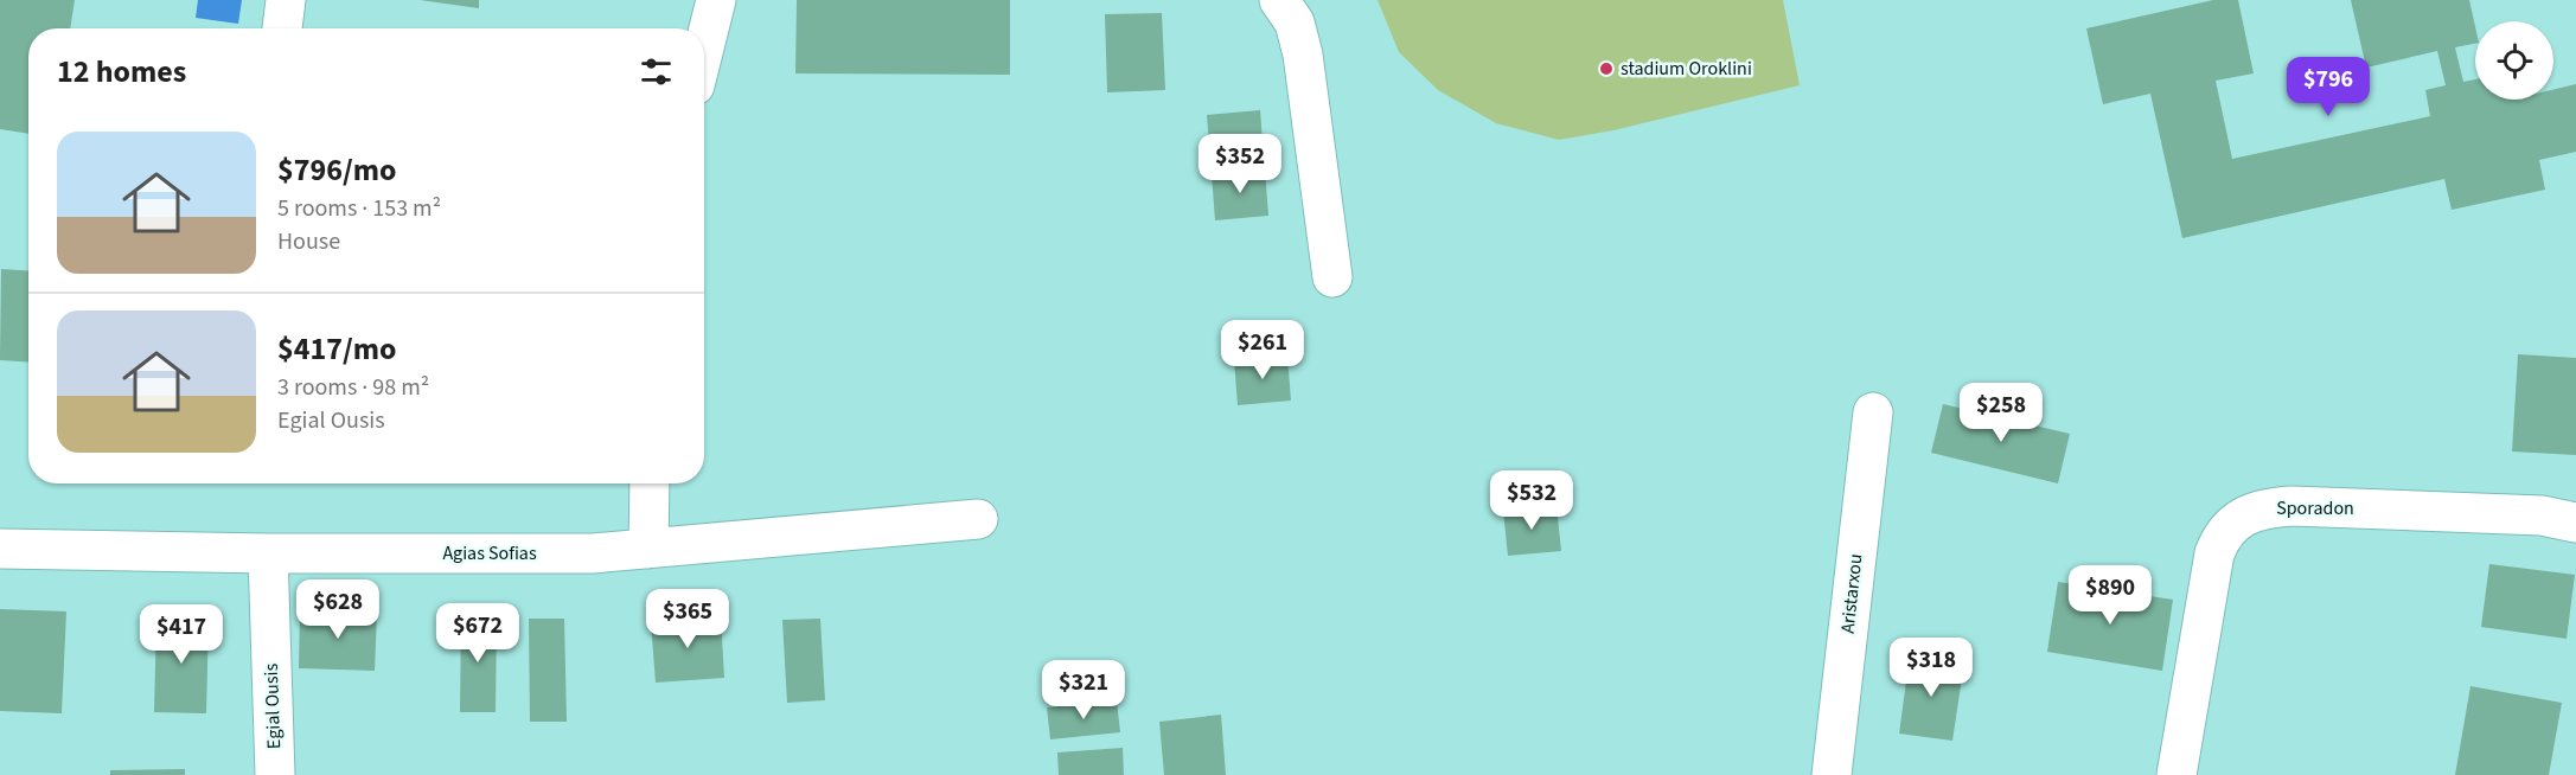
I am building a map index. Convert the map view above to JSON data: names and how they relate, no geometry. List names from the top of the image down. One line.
{"streets":{"street":["Sporadon","Agias Sofias","Aristarxou","Egial Ousis"]},"crossings":[["Agias Sofias","Egial Ousis"]],"places":["stadium Oroklini"],"page":{"heading":"12 homes","price":["$796","$352","$261","$258","$532","$890","$628","$365","$672","$417","$318","$321"],"list":[{"name":"$796/mo","note":"5 rooms · 153 m² · House"},{"name":"$417/mo","note":"3 rooms · 98 m² · Egial Ousis"}]}}
